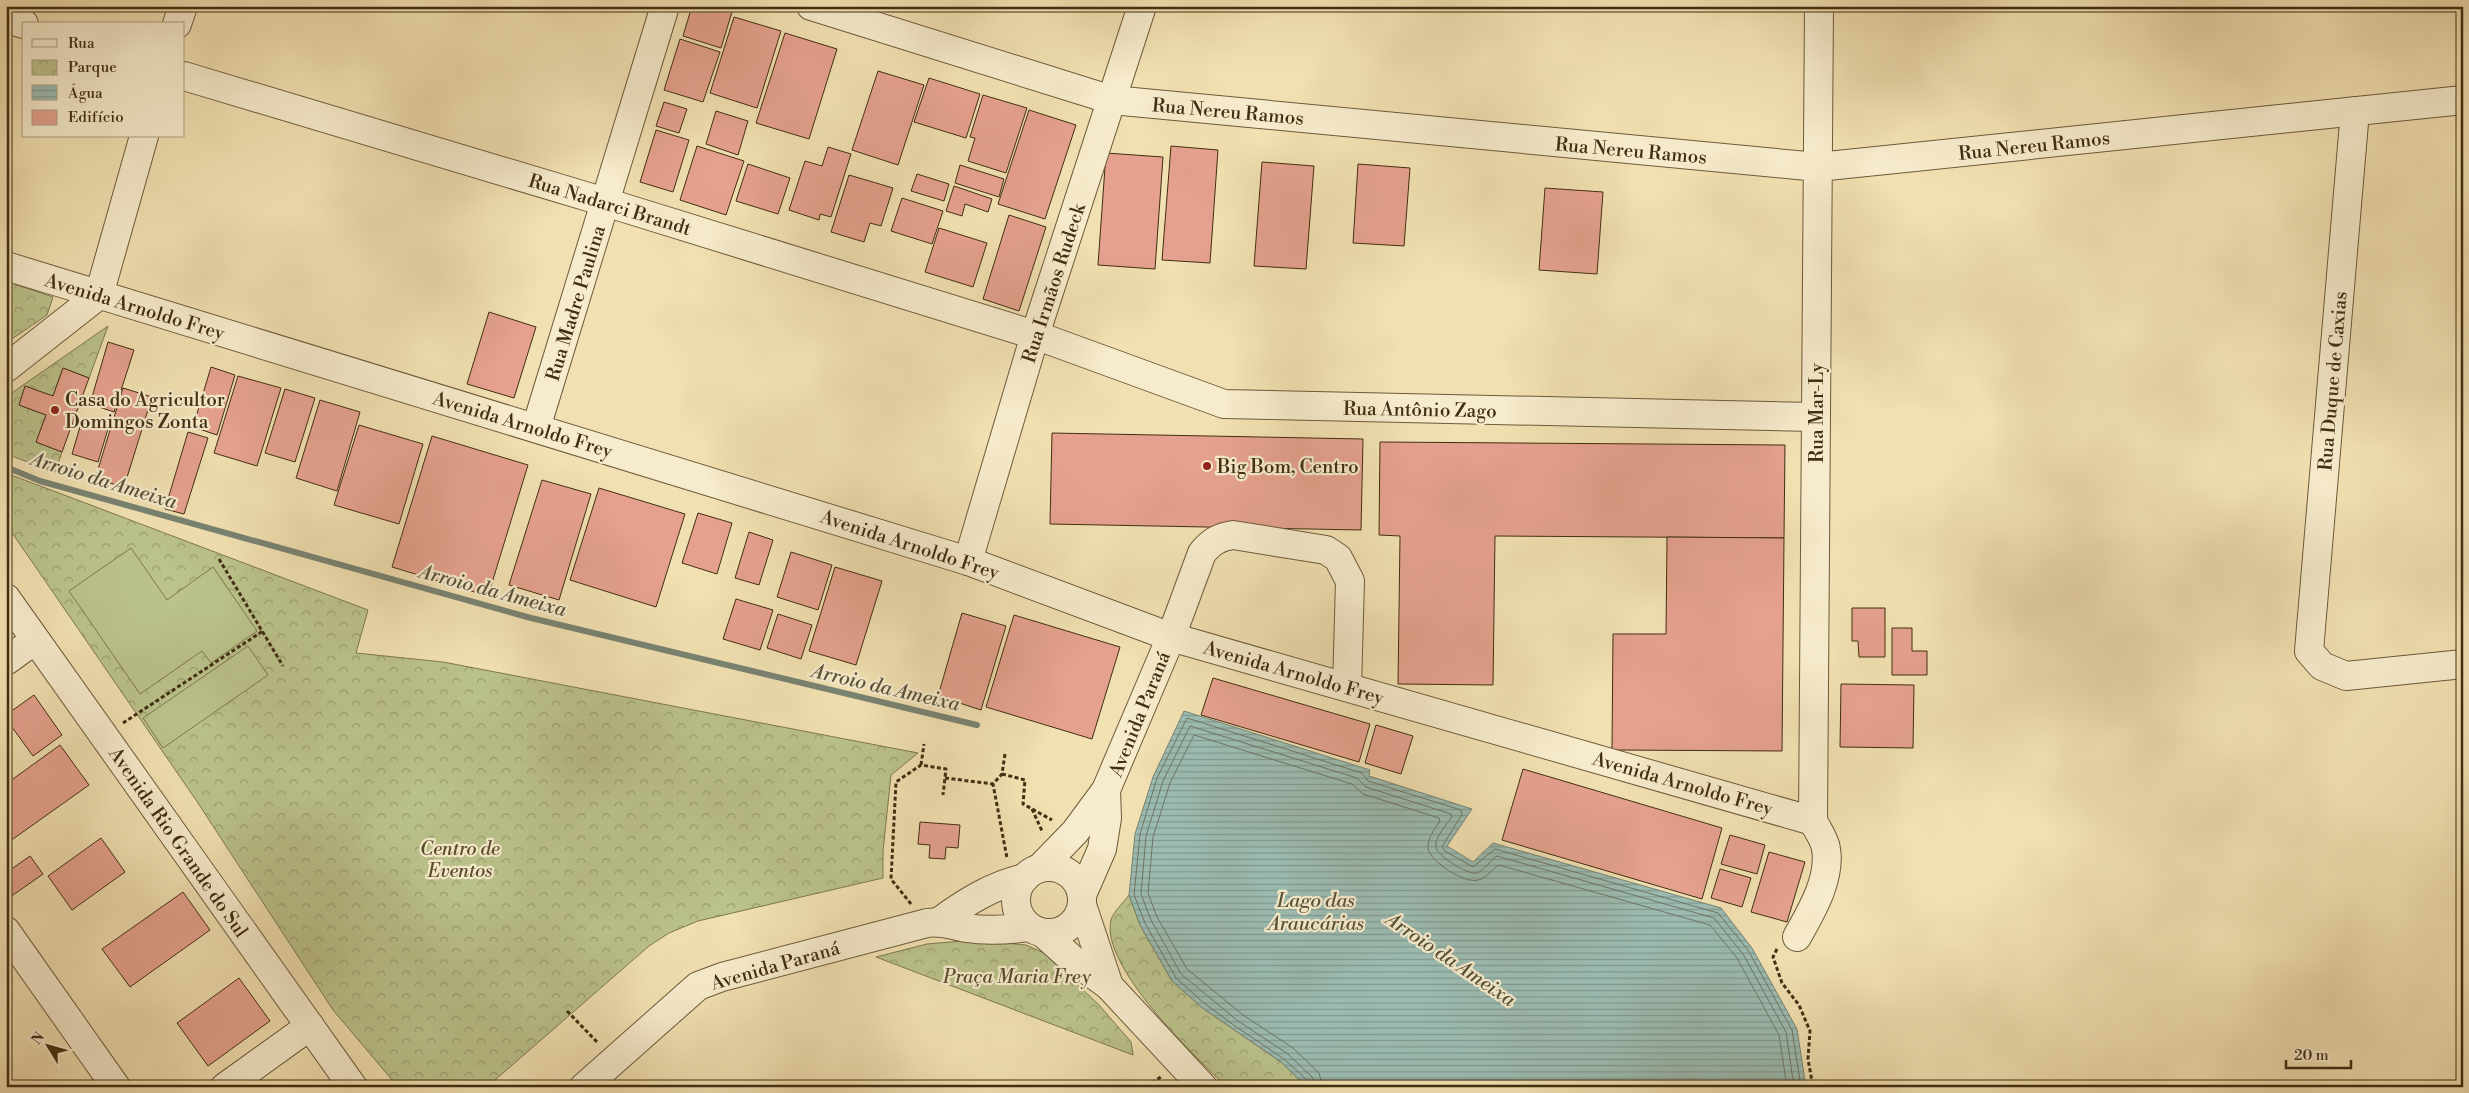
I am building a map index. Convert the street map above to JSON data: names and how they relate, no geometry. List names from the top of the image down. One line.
{"streets":{"street":["Rua Nereu Ramos","Rua Nadarci Brandt","Rua Irmãos Rudeck","Rua Madre Paulina","Avenida Arnoldo Frey","Rua Duque de Caxias","Rua Antônio Zago","Rua Mar-Ly","Avenida Paraná","Avenida Rio Grande do Sul"]},"crossings":[["Rua Nereu Ramos","Rua Irmãos Rudeck"],["Rua Nereu Ramos","Rua Duque de Caxias"],["Rua Nereu Ramos","Rua Mar-Ly"],["Rua Nadarci Brandt","Rua Irmãos Rudeck"],["Rua Nadarci Brandt","Rua Madre Paulina"],["Rua Nadarci Brandt","Rua Antônio Zago"],["Rua Irmãos Rudeck","Avenida Arnoldo Frey"],["Rua Irmãos Rudeck","Rua Antônio Zago"],["Rua Madre Paulina","Avenida Arnoldo Frey"],["Avenida Arnoldo Frey","Rua Mar-Ly"],["Avenida Arnoldo Frey","Avenida Paraná"],["Rua Antônio Zago","Rua Mar-Ly"]],"water":["Arroio da Ameixa","Lago das Araucárias"],"parks":["Centro de Eventos","Praça Maria Frey"],"places":["Casa do Agricultor Domingos Zonta","Big Bom, Centro"],"legend":["Rua","Parque","Água","Edifício"],"scale_bar":"20 m","north":"top left"}
